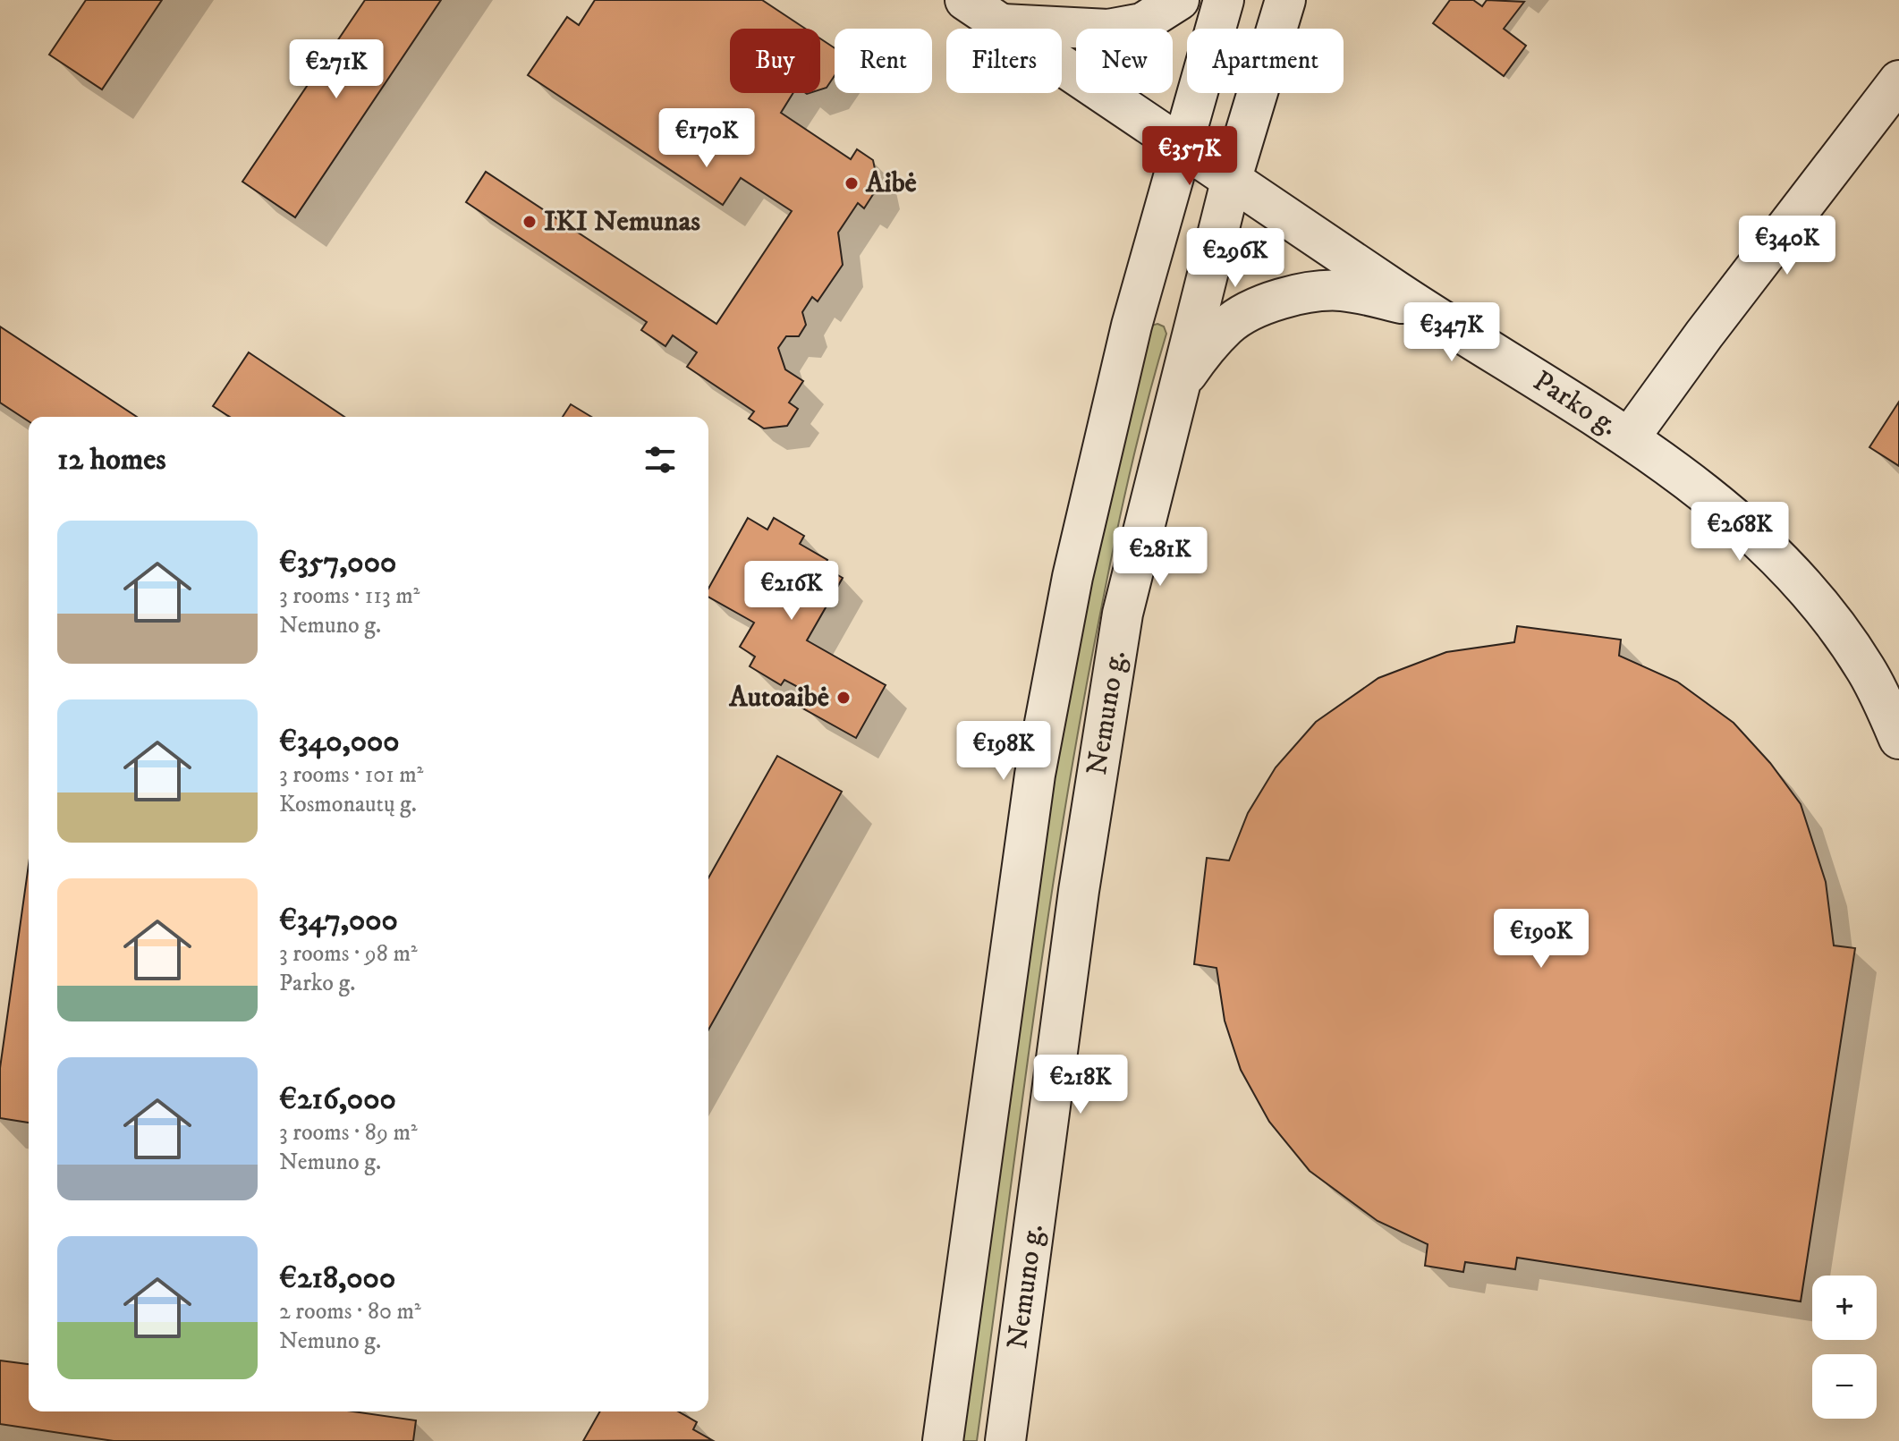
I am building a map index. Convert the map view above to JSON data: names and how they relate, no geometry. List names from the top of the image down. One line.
{"streets":{"main road":["Parko g.","Nemuno g."]},"crossings":[["Parko g.","Nemuno g."]],"places":["Aibė","IKI Nemunas","Autoaibė"],"page":{"chip":["Buy","Rent","Filters","New","Apartment"],"price":["€271K","€170K","€357K","€340K","€296K","€347K","€268K","€281K","€216K","€198K","€190K","€218K"],"heading":"12 homes","list":[{"name":"€357,000","note":"3 rooms · 113 m² · Nemuno g."},{"name":"€340,000","note":"3 rooms · 101 m² · Kosmonautų g."},{"name":"€347,000","note":"3 rooms · 98 m² · Parko g."},{"name":"€216,000","note":"3 rooms · 89 m² · Nemuno g."},{"name":"€218,000","note":"2 rooms · 80 m² · Nemuno g."}],"map_buttons":["+","−"]}}
